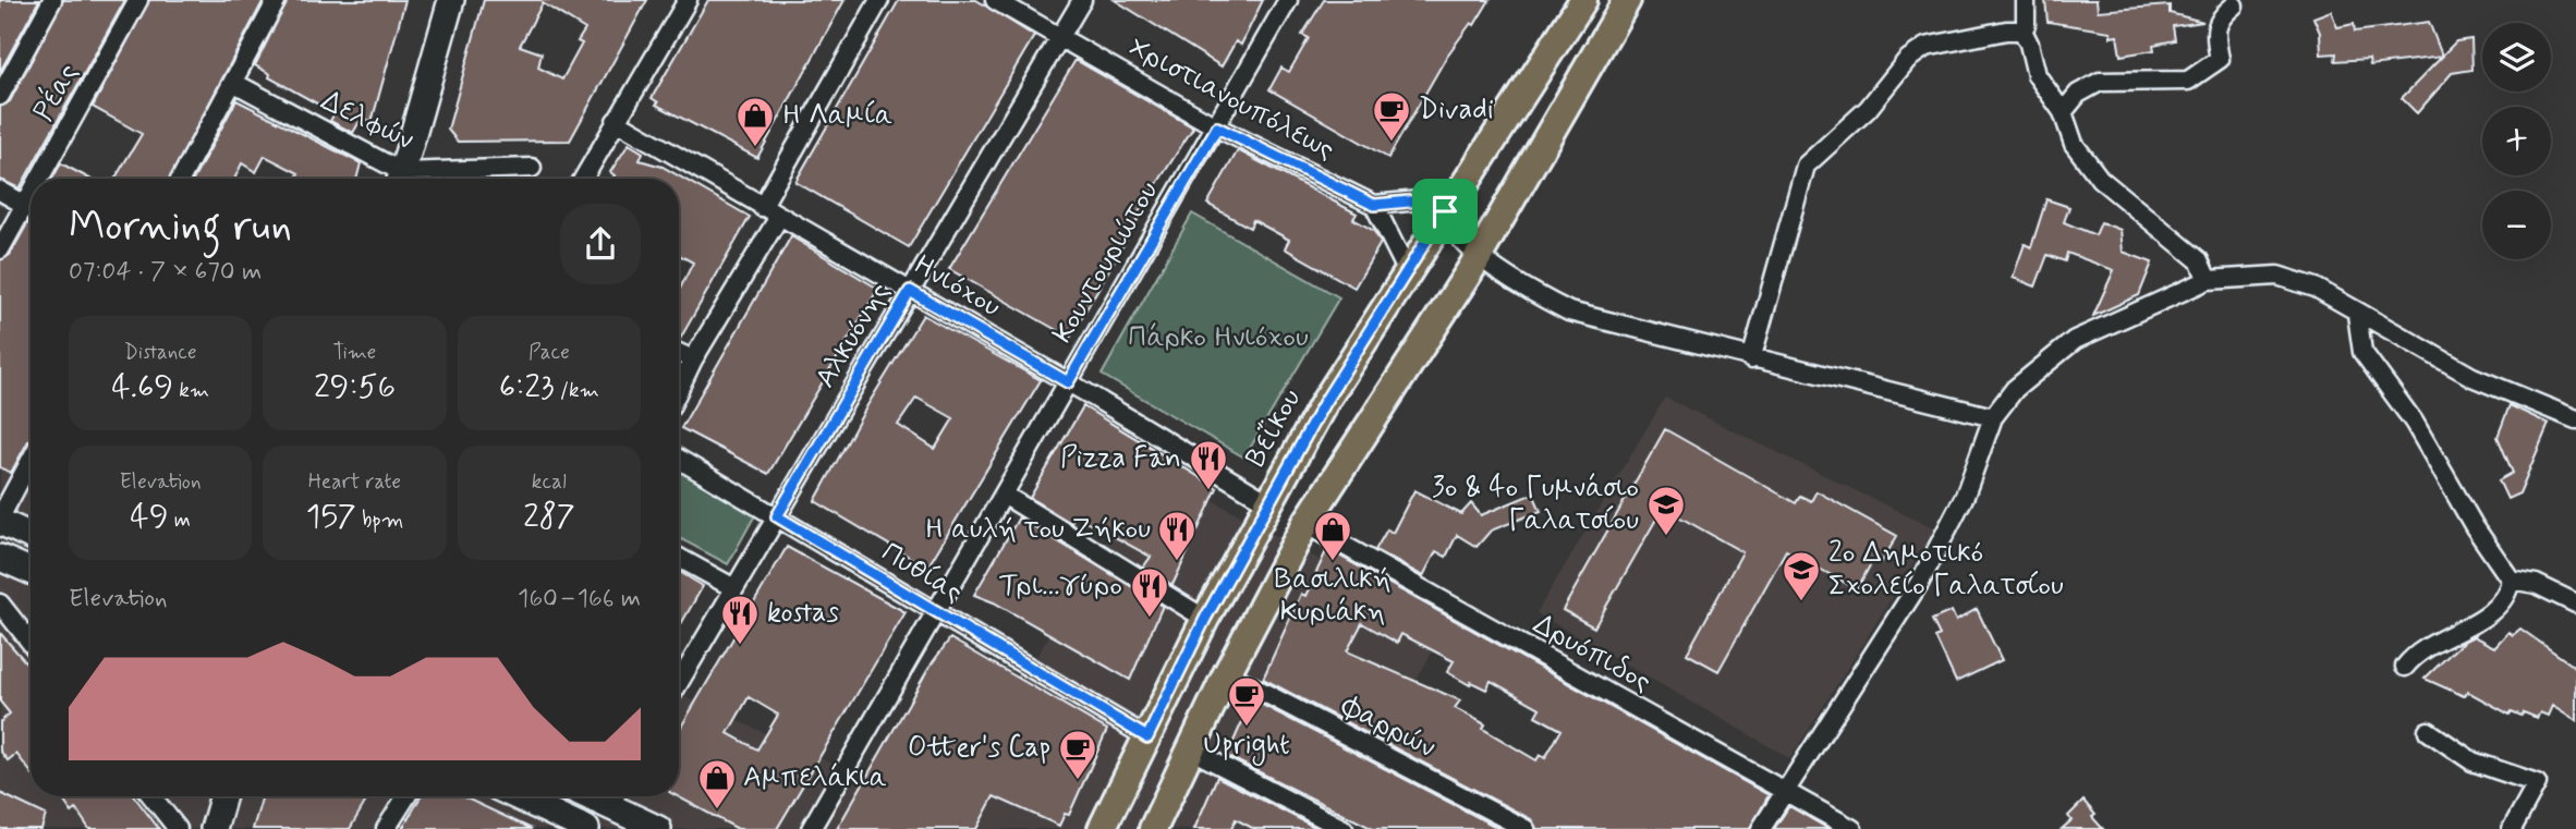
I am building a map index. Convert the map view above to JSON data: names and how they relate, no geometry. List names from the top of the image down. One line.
{"streets":{"main road":["Βεΐκου"],"street":["Ρέας","Χριστιανουπόλεως","Δελφών","Κουντουριώτου","Ηνιόχου","Αλκυόνης","Πυθίας","Δρυόπιδος","Φαρρών"]},"crossings":[["Χριστιανουπόλεως","Κουντουριώτου"],["Χριστιανουπόλεως","Αλκυόνης"],["Κουντουριώτου","Ηνιόχου"],["Κουντουριώτου","Πυθίας"],["Ηνιόχου","Αλκυόνης"],["Ηνιόχου","Βεΐκου"],["Αλκυόνης","Πυθίας"],["Βεΐκου","Πυθίας"]],"parks":["Πάρκο Ηνιόχου"],"places":{"cafe":["Divadi","Upright","Otter's Cap"],"shop":["Η Λαμία","Βασιλική Κυριάκη","Αμπελάκια"],"restaurant":["Pizza Fan","Η αυλή του Ζήκου","Τρι...γύρο","kostas"],"school or university":["3ο & 4ο Γυμνάσιο Γαλατσίου","2ο Δημοτικό Σχολείο Γαλατσίου"]},"page":{"map_buttons":["+","−"],"heading":["Morning run","07:04 · 7 × 670 m"],"stats":[["Distance","4.69 km"],["Time","29:56"],["Pace","6:23 /km"],["Elevation","49 m"],["Heart rate","157 bpm"],["kcal","287"]],"chart":["Elevation","160–166 m"]}}
